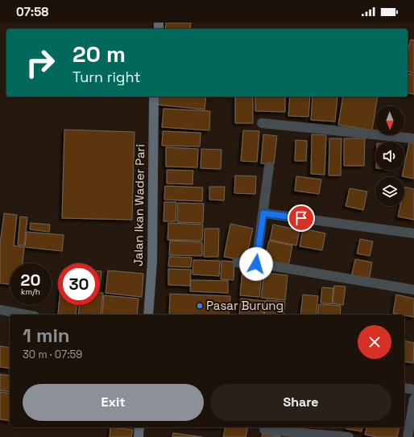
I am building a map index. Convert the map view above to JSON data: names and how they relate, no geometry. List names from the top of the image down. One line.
{"streets":{"street":["Jalan Ikan Wader Pari"]},"places":["Pasar Burung"],"north":"bottom","page":{"status":"07:58","turn":["20 m","Turn right"],"speed":"20 km/h","limit":"30","heading":["1 min","30 m · 07:59"],"buttons":["Exit","Share"]}}
